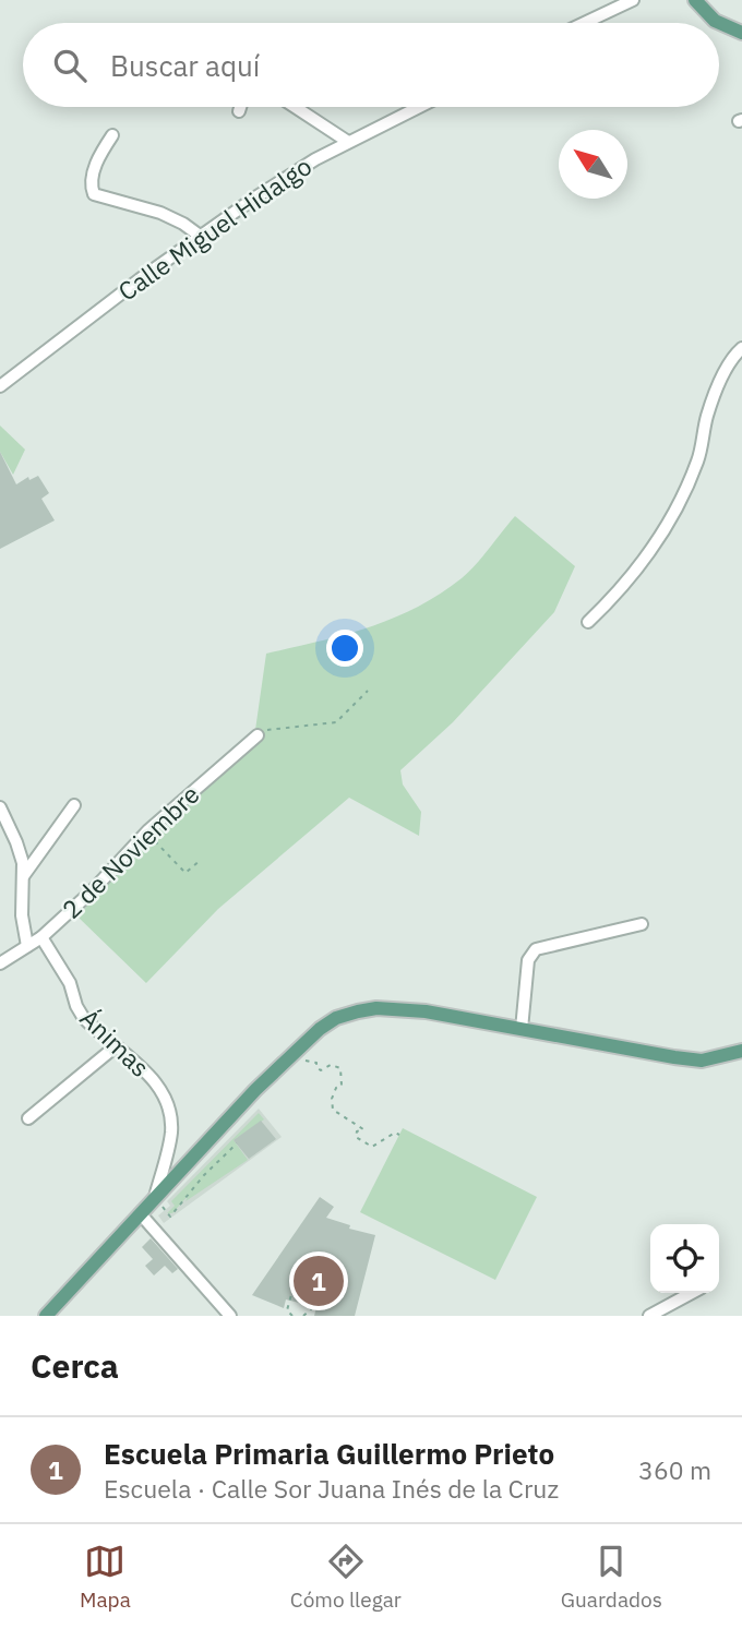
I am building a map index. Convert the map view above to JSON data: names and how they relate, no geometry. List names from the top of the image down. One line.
{"streets":{"street":["Calle Miguel Hidalgo","2 de Noviembre","Ánimas"]},"crossings":[["2 de Noviembre","Ánimas"]],"north":"top left","page":{"search":"Buscar aquí","pins":"1","heading":"Cerca","list":[{"mark":"1","name":"Escuela Primaria Guillermo Prieto","note":"Escuela · Calle Sor Juana Inés de la Cruz","value":"360 m"}],"nav":["Mapa","Cómo llegar","Guardados"]}}
